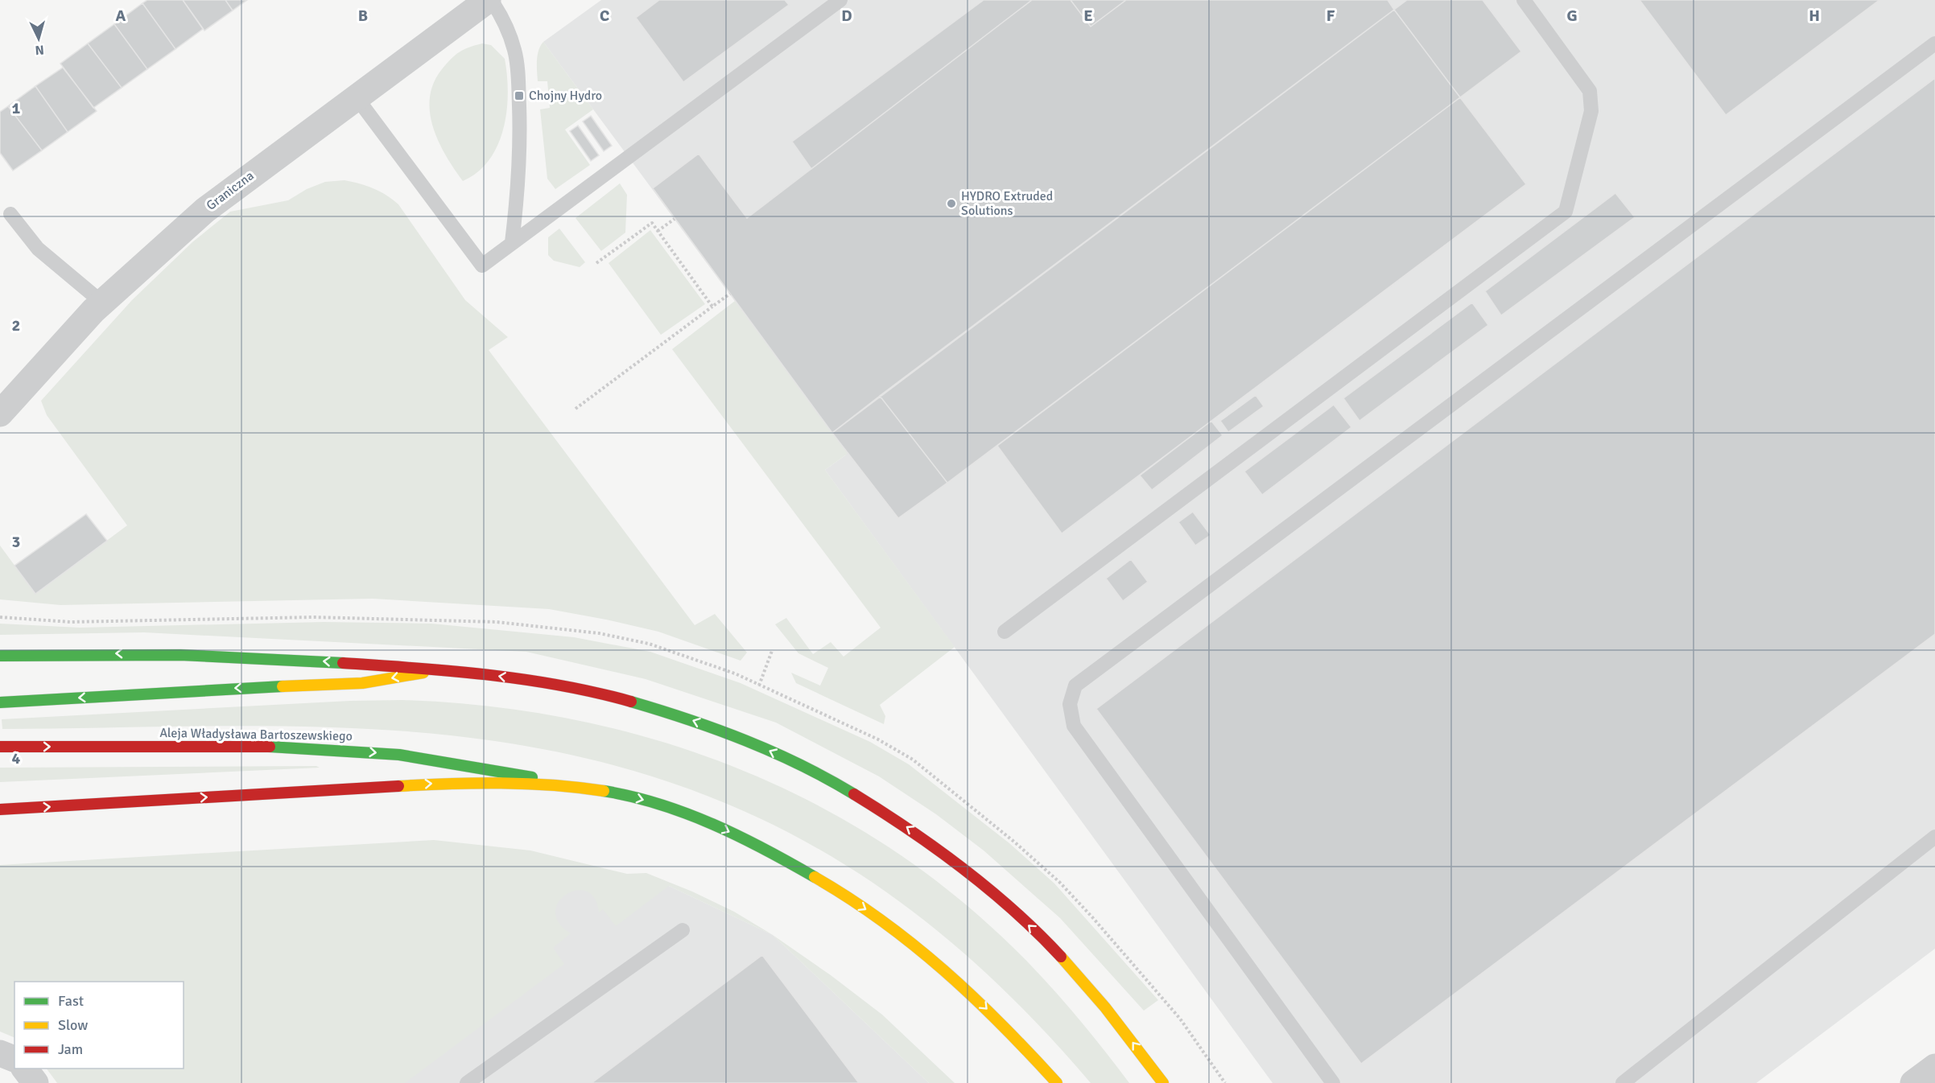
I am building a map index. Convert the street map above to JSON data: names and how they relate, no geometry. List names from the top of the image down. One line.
{"streets":{"main road":["Aleja Władysława Bartoszewskiego"],"street":["Graniczna"]},"places":{"transit":["Chojny Hydro"],"other":["HYDRO Extruded Solutions"]},"legend":["Fast","Slow","Jam"],"north":"bottom","grid":{"columns":["A","B","C","D","E","F","G","H"],"rows":["1","2","3","4"]}}
